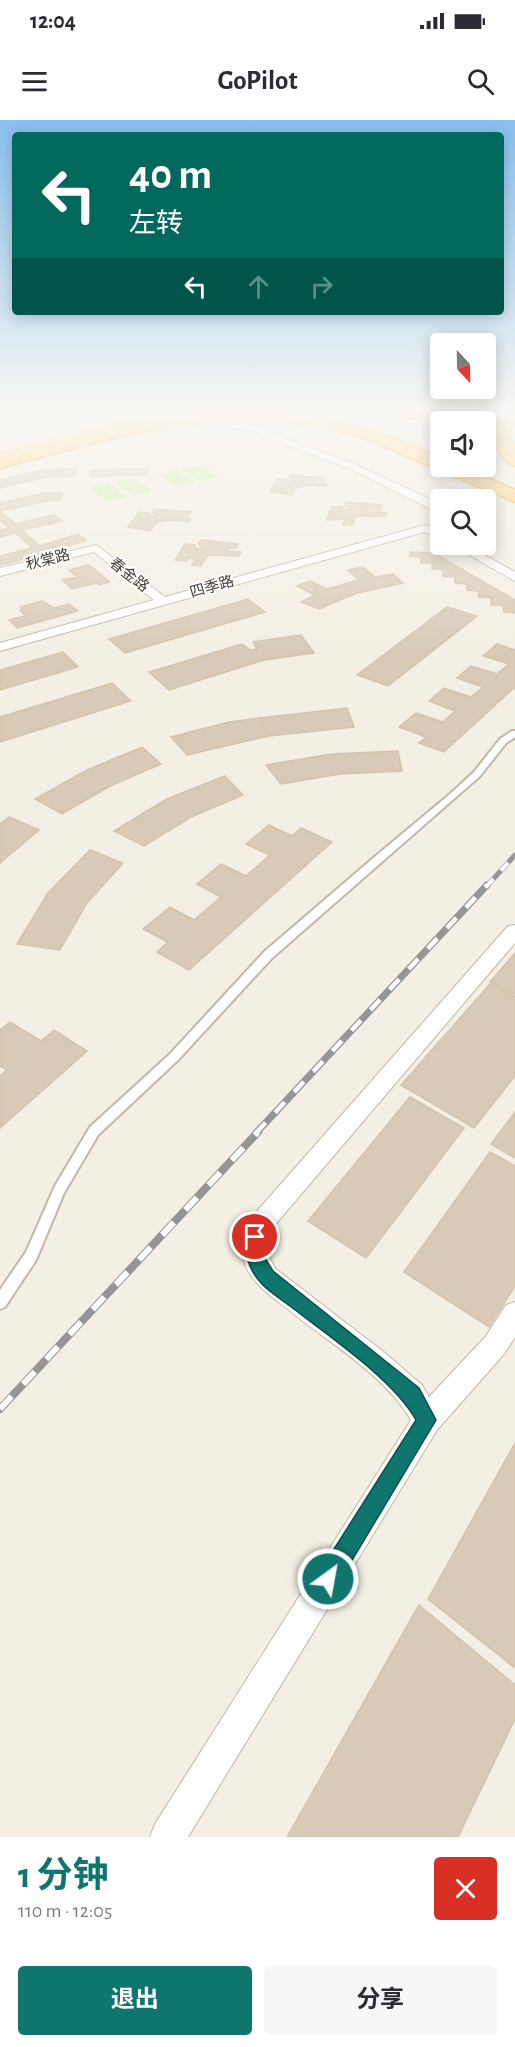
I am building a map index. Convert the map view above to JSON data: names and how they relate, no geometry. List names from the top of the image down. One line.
{"streets":{"street":["秋棠路","春金路","四季路"]},"crossings":[["秋棠路","春金路"],["春金路","四季路"]],"north":"bottom","page":{"status":"12:04","header":"GoPilot","turn":["40 m","左转"],"heading":["1 分钟","110 m · 12:05"],"buttons":["退出","分享"]}}
